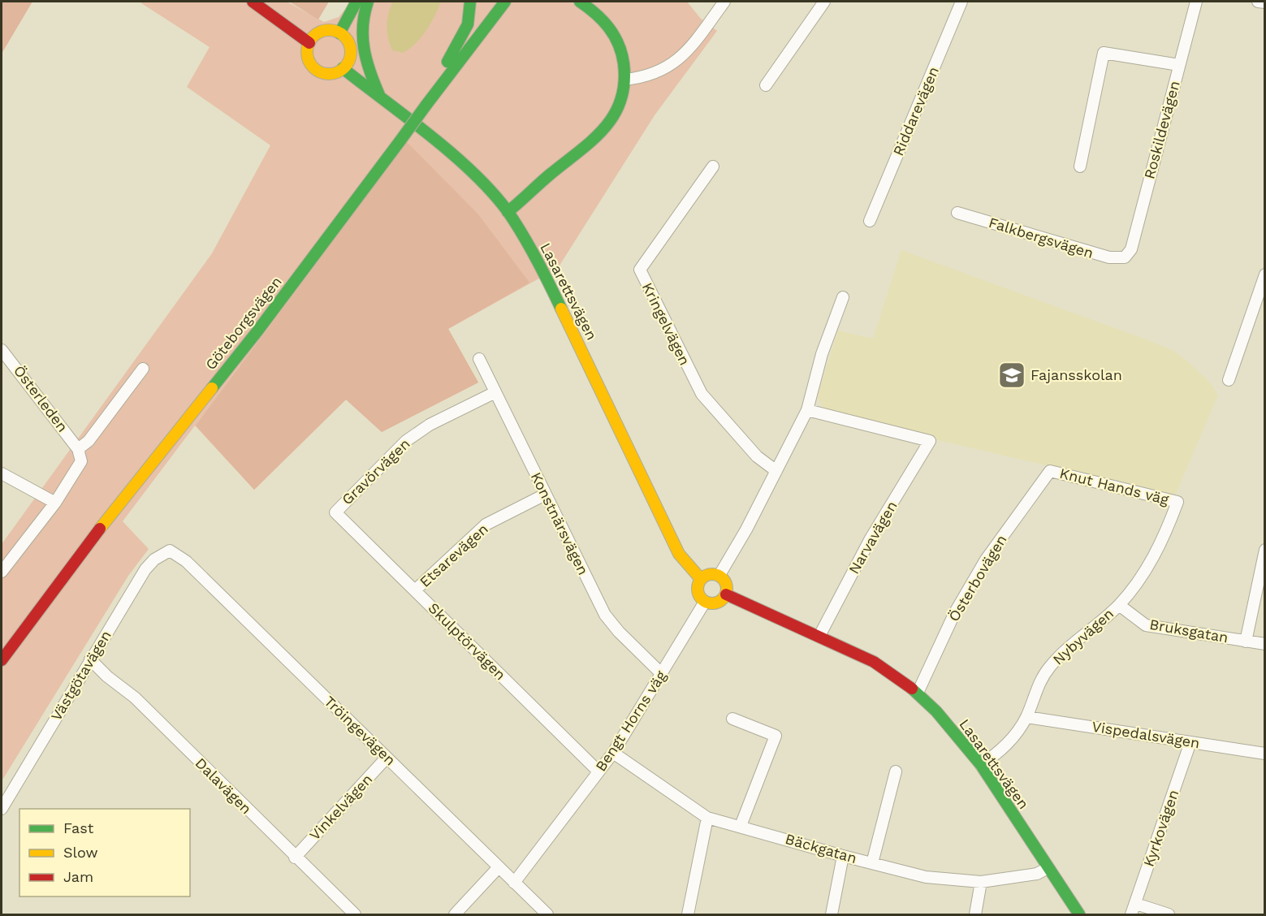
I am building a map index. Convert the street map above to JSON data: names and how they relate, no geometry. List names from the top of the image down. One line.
{"streets":{"street":["Riddarevägen","Roskildevägen","Falkbergsvägen","Lasarettsvägen","Göteborgsvägen","Kringelvägen","Österleden","Gravörvägen","Knut Hands väg","Konstnärsvägen","Narvavägen","Etsarevägen","Österbovägen","Bruksgatan","Nybyvägen","Skulptörvägen","Västgötavägen","Bengt Horns väg","Tröingevägen","Vispedalsvägen","Dalavägen","Vinkelvägen","Kyrkovägen","Bäckgatan"]},"crossings":[["Roskildevägen","Falkbergsvägen"],["Lasarettsvägen","Narvavägen"],["Lasarettsvägen","Österbovägen"],["Lasarettsvägen","Nybyvägen"],["Lasarettsvägen","Bengt Horns väg"],["Lasarettsvägen","Bäckgatan"],["Gravörvägen","Konstnärsvägen"],["Gravörvägen","Skulptörvägen"],["Knut Hands väg","Österbovägen"],["Knut Hands väg","Nybyvägen"],["Konstnärsvägen","Etsarevägen"],["Konstnärsvägen","Bengt Horns väg"],["Etsarevägen","Skulptörvägen"],["Bruksgatan","Nybyvägen"],["Nybyvägen","Vispedalsvägen"],["Skulptörvägen","Bengt Horns väg"],["Västgötavägen","Tröingevägen"],["Västgötavägen","Dalavägen"],["Bengt Horns väg","Tröingevägen"],["Bengt Horns väg","Bäckgatan"],["Tröingevägen","Vinkelvägen"],["Vispedalsvägen","Kyrkovägen"],["Dalavägen","Vinkelvägen"]],"places":{"school or university":["Fajansskolan"]},"legend":["Fast","Slow","Jam"]}
